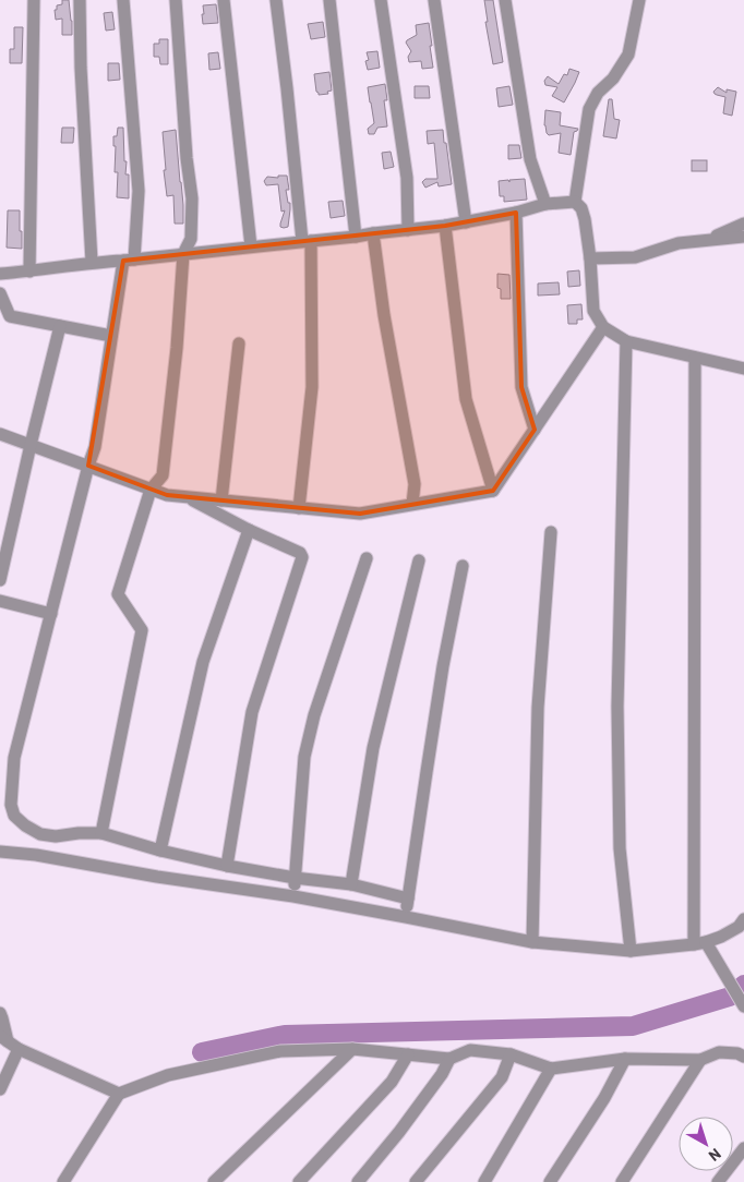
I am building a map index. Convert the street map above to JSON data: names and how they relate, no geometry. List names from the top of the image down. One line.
{"north":"bottom right"}
